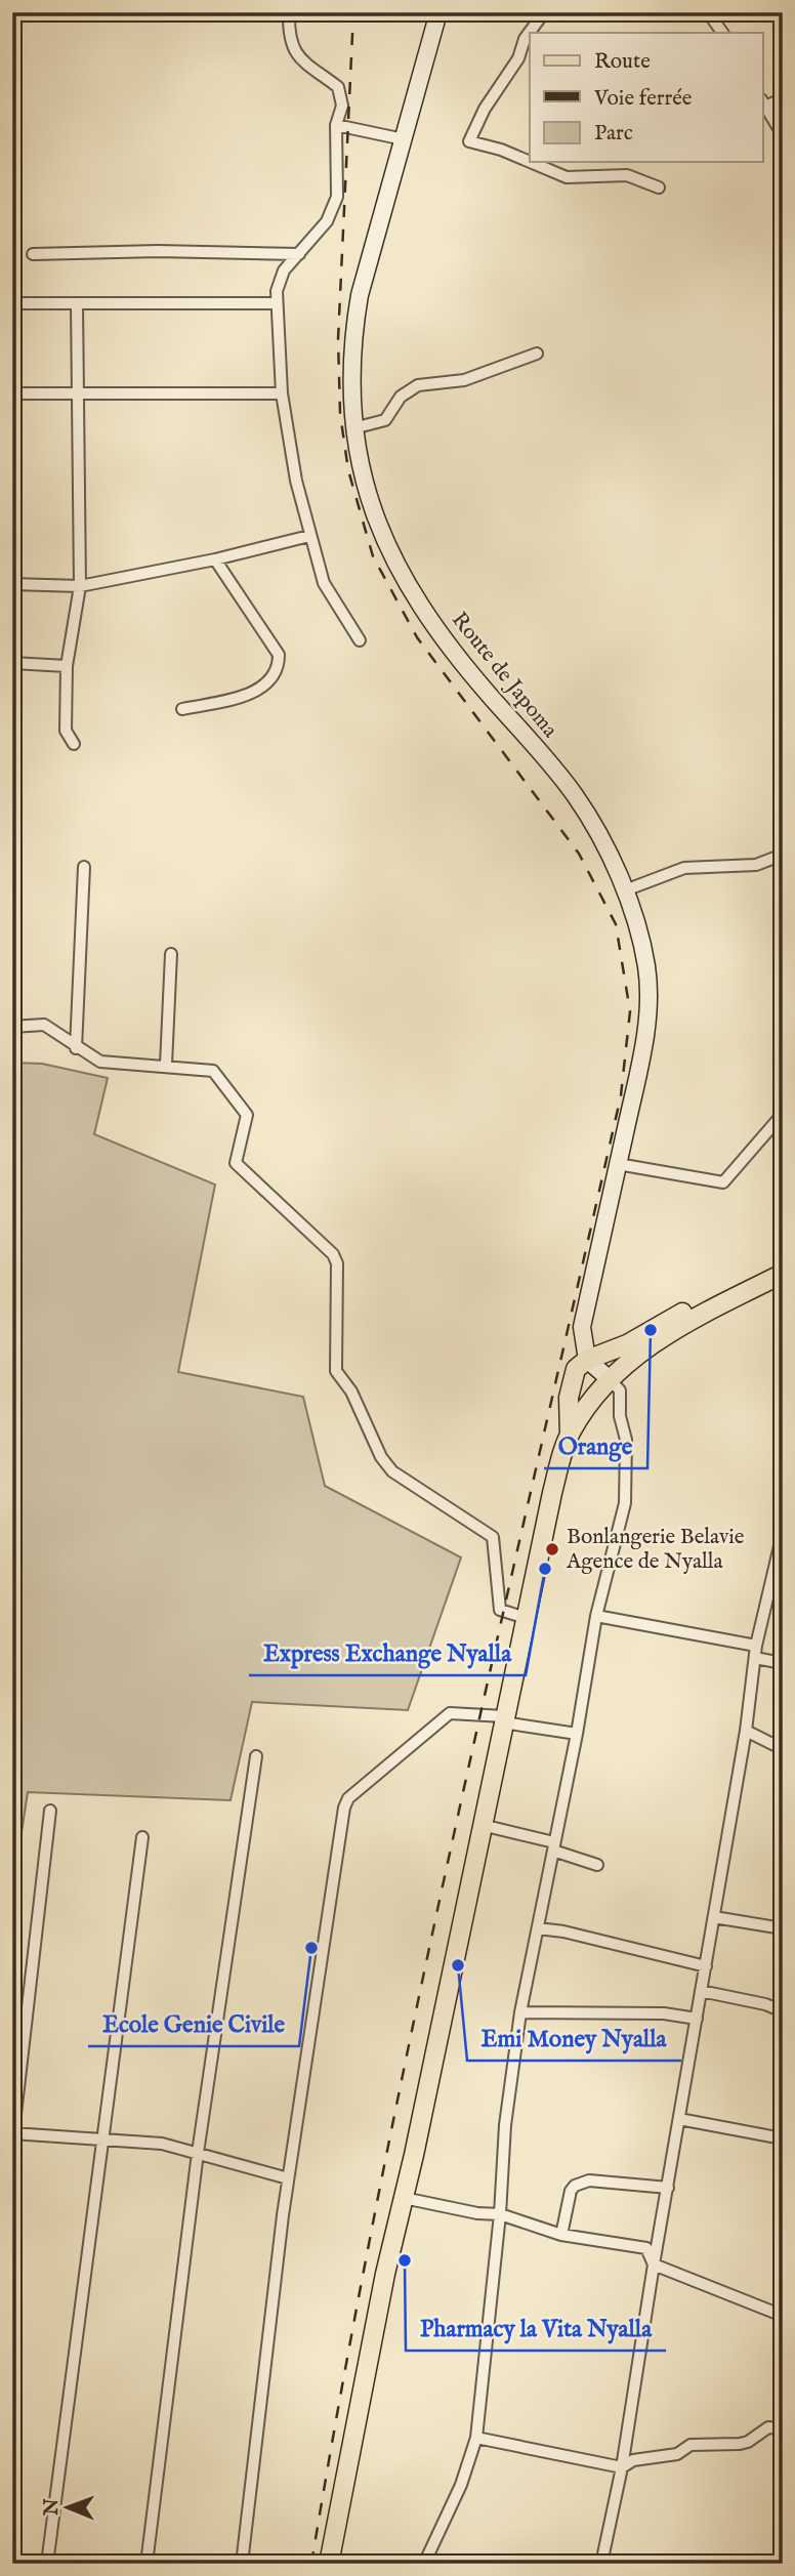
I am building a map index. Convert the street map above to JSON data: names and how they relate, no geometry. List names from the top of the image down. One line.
{"streets":{"street":["Route de Japoma"]},"places":["Orange","Bonlangerie Belavie Agence de Nyalla","Express Exchange Nyalla","Ecole Genie Civile","Emi Money Nyalla","Pharmacy la Vita Nyalla"],"legend":["Route","Voie ferrée","Parc"],"north":"left"}
